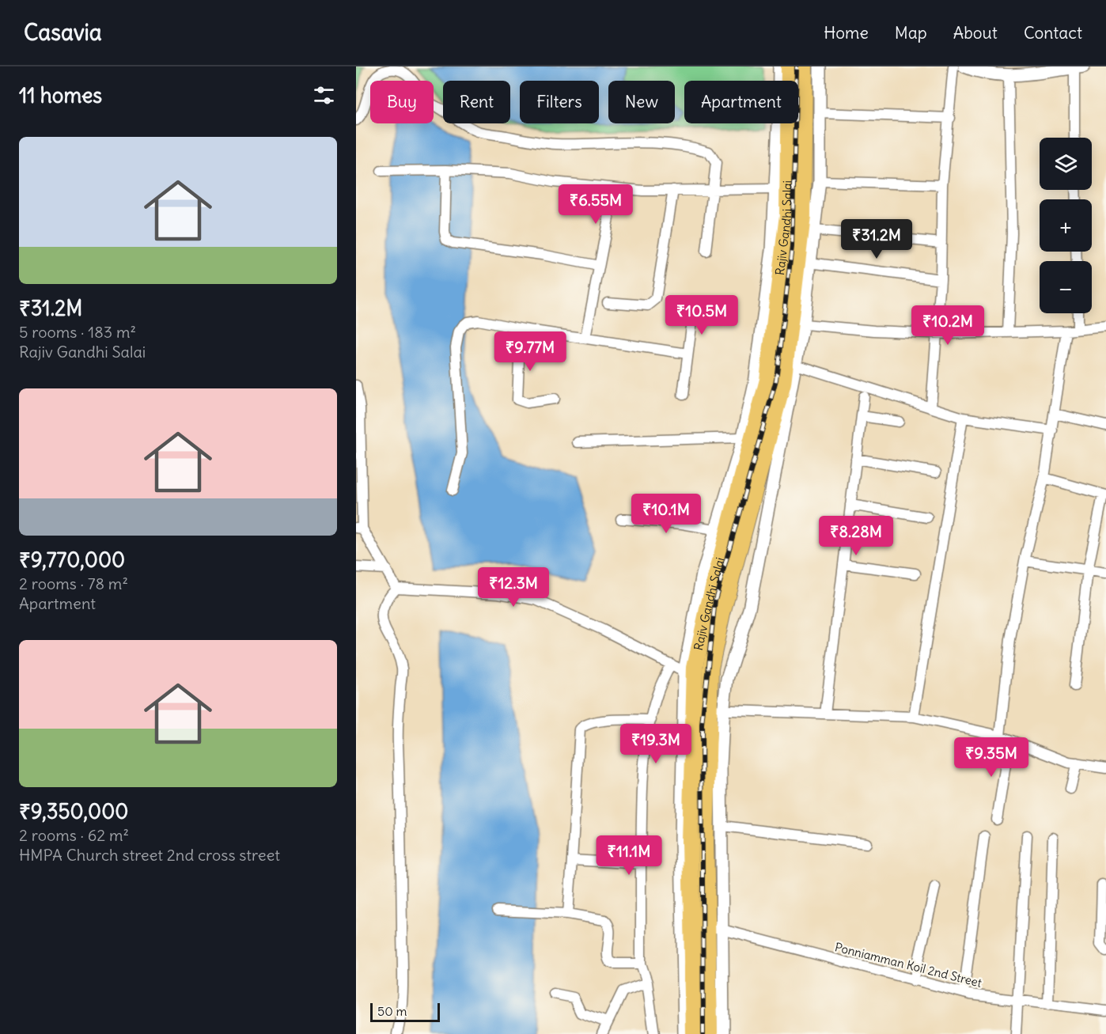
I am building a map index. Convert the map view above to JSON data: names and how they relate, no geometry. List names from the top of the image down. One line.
{"streets":{"main road":["Rajiv Gandhi Salai"],"street":["Ponniamman Koil 2nd Street"]},"crossings":[["Rajiv Gandhi Salai","Ponniamman Koil 2nd Street"]],"scale_bar":"50 m","page":{"header":"Casavia","nav":["Home","Map","About","Contact"],"heading":"11 homes","chip":["Buy","Rent","Filters","New","Apartment"],"list":[{"name":"₹31.2M","note":"5 rooms · 183 m² · Rajiv Gandhi Salai"},{"name":"₹9,770,000","note":"2 rooms · 78 m² · Apartment"},{"name":"₹9,350,000","note":"2 rooms · 62 m² · HMPA Church street 2nd cross street"}],"map_buttons":["+","−"],"price":["₹6.55M","₹31.2M","₹10.5M","₹10.2M","₹9.77M","₹10.1M","₹8.28M","₹12.3M","₹19.3M","₹9.35M","₹11.1M"],"scale":"50 m"}}
